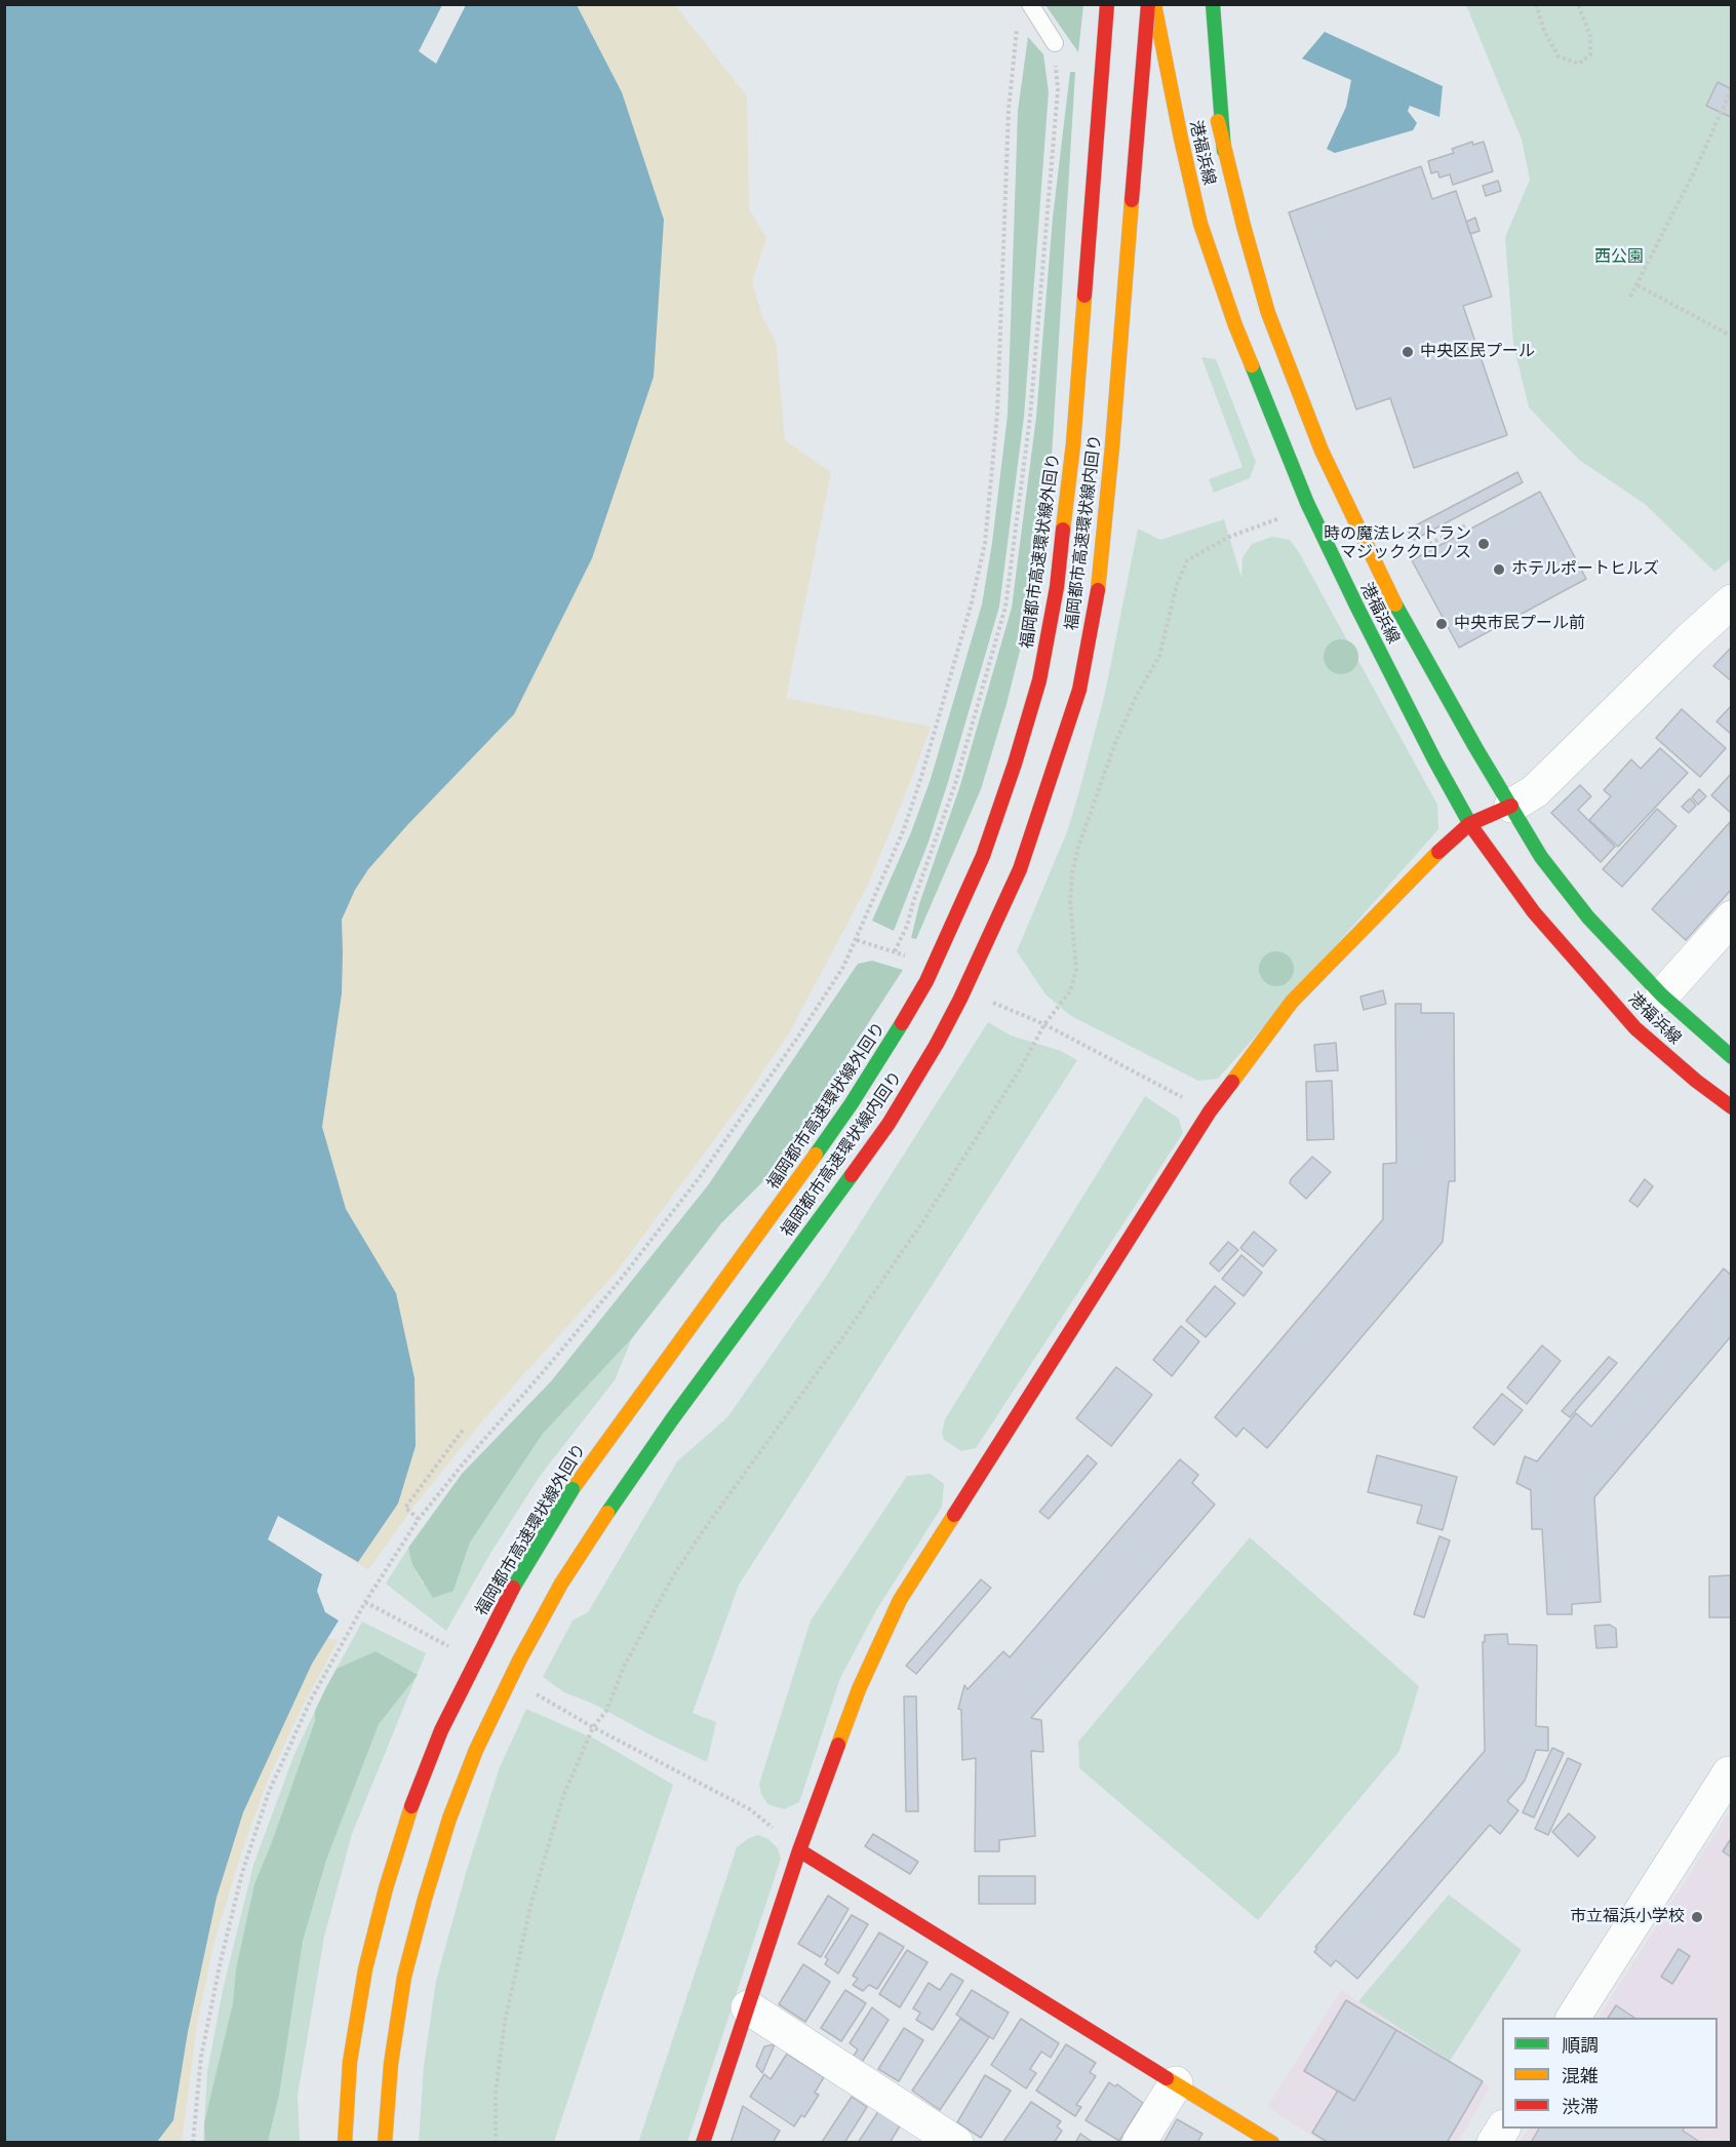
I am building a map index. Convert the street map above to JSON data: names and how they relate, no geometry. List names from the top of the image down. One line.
{"streets":{"main road":["港福浜線","福岡都市高速環状線内回り","福岡都市高速環状線外回り"]},"parks":["西公園"],"places":["中央区民プール","時の魔法レストラン マジッククロノス","ホテルポートヒルズ","中央市民プール前","市立福浜小学校"],"legend":["順調","混雑","渋滞"]}
